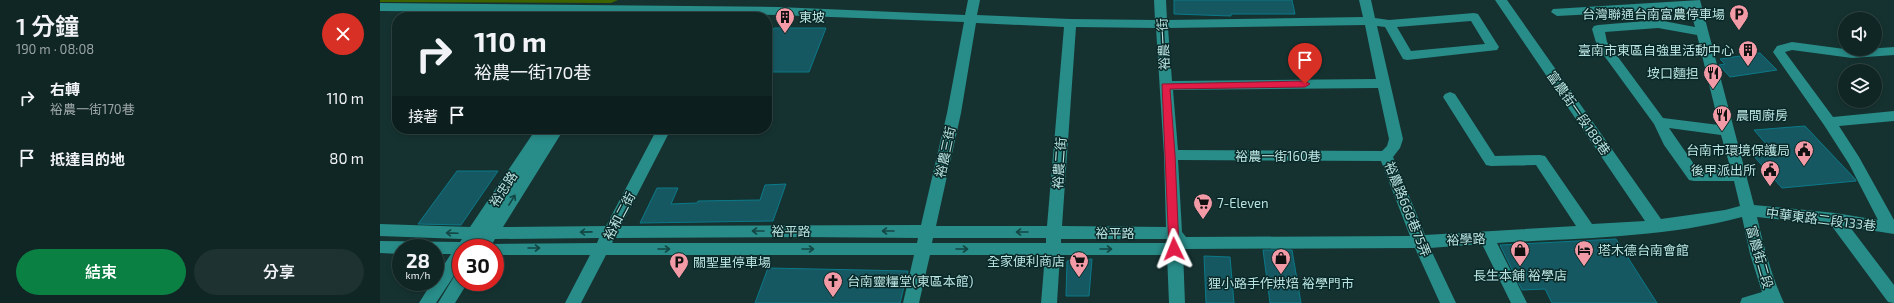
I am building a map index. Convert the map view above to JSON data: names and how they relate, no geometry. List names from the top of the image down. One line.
{"streets":{"street":["裕農一街","富農街一段188巷","裕農三街","裕農一街160巷","裕農二街","裕忠路","裕農路668巷75弄","裕和二街","中華東路二段133巷","裕平路","裕學路","富農街二段"]},"crossings":[["裕農一街","裕農一街160巷"],["裕農一街","裕平路"],["裕農一街","裕學路"],["富農街一段188巷","裕學路"],["裕農三街","裕平路"],["裕農一街160巷","裕農路668巷75弄"],["裕農二街","裕平路"],["裕忠路","裕平路"],["裕農路668巷75弄","裕學路"],["裕和二街","裕平路"],["中華東路二段133巷","裕學路"],["中華東路二段133巷","富農街二段"],["裕平路","裕學路"],["裕學路","富農街二段"]],"places":{"parking":["台灣聯通台南富農停車場","關聖里停車場"],"building":["東坡","臺南市東區自強里活動中心"],"restaurant":["垵口麵担","晨間廚房"],"public building":["台南市環境保護局","後甲派出所"],"supermarket":["7-Eleven","全家便利商店"],"shop":["長生本舖 裕學店","狸小路手作烘焙 裕學門市"],"hotel":["塔木德台南會館"],"church":["台南靈糧堂(東區本館)"]},"page":{"heading":["1 分鐘","190 m · 08:08"],"turn":["110 m","裕農一街170巷"],"list":[{"name":"右轉","note":"裕農一街170巷","value":"110 m"},{"name":"抵達目的地","value":"80 m"}],"then":"接著","speed":"28 km/h","limit":"30","buttons":["結束","分享"]}}
